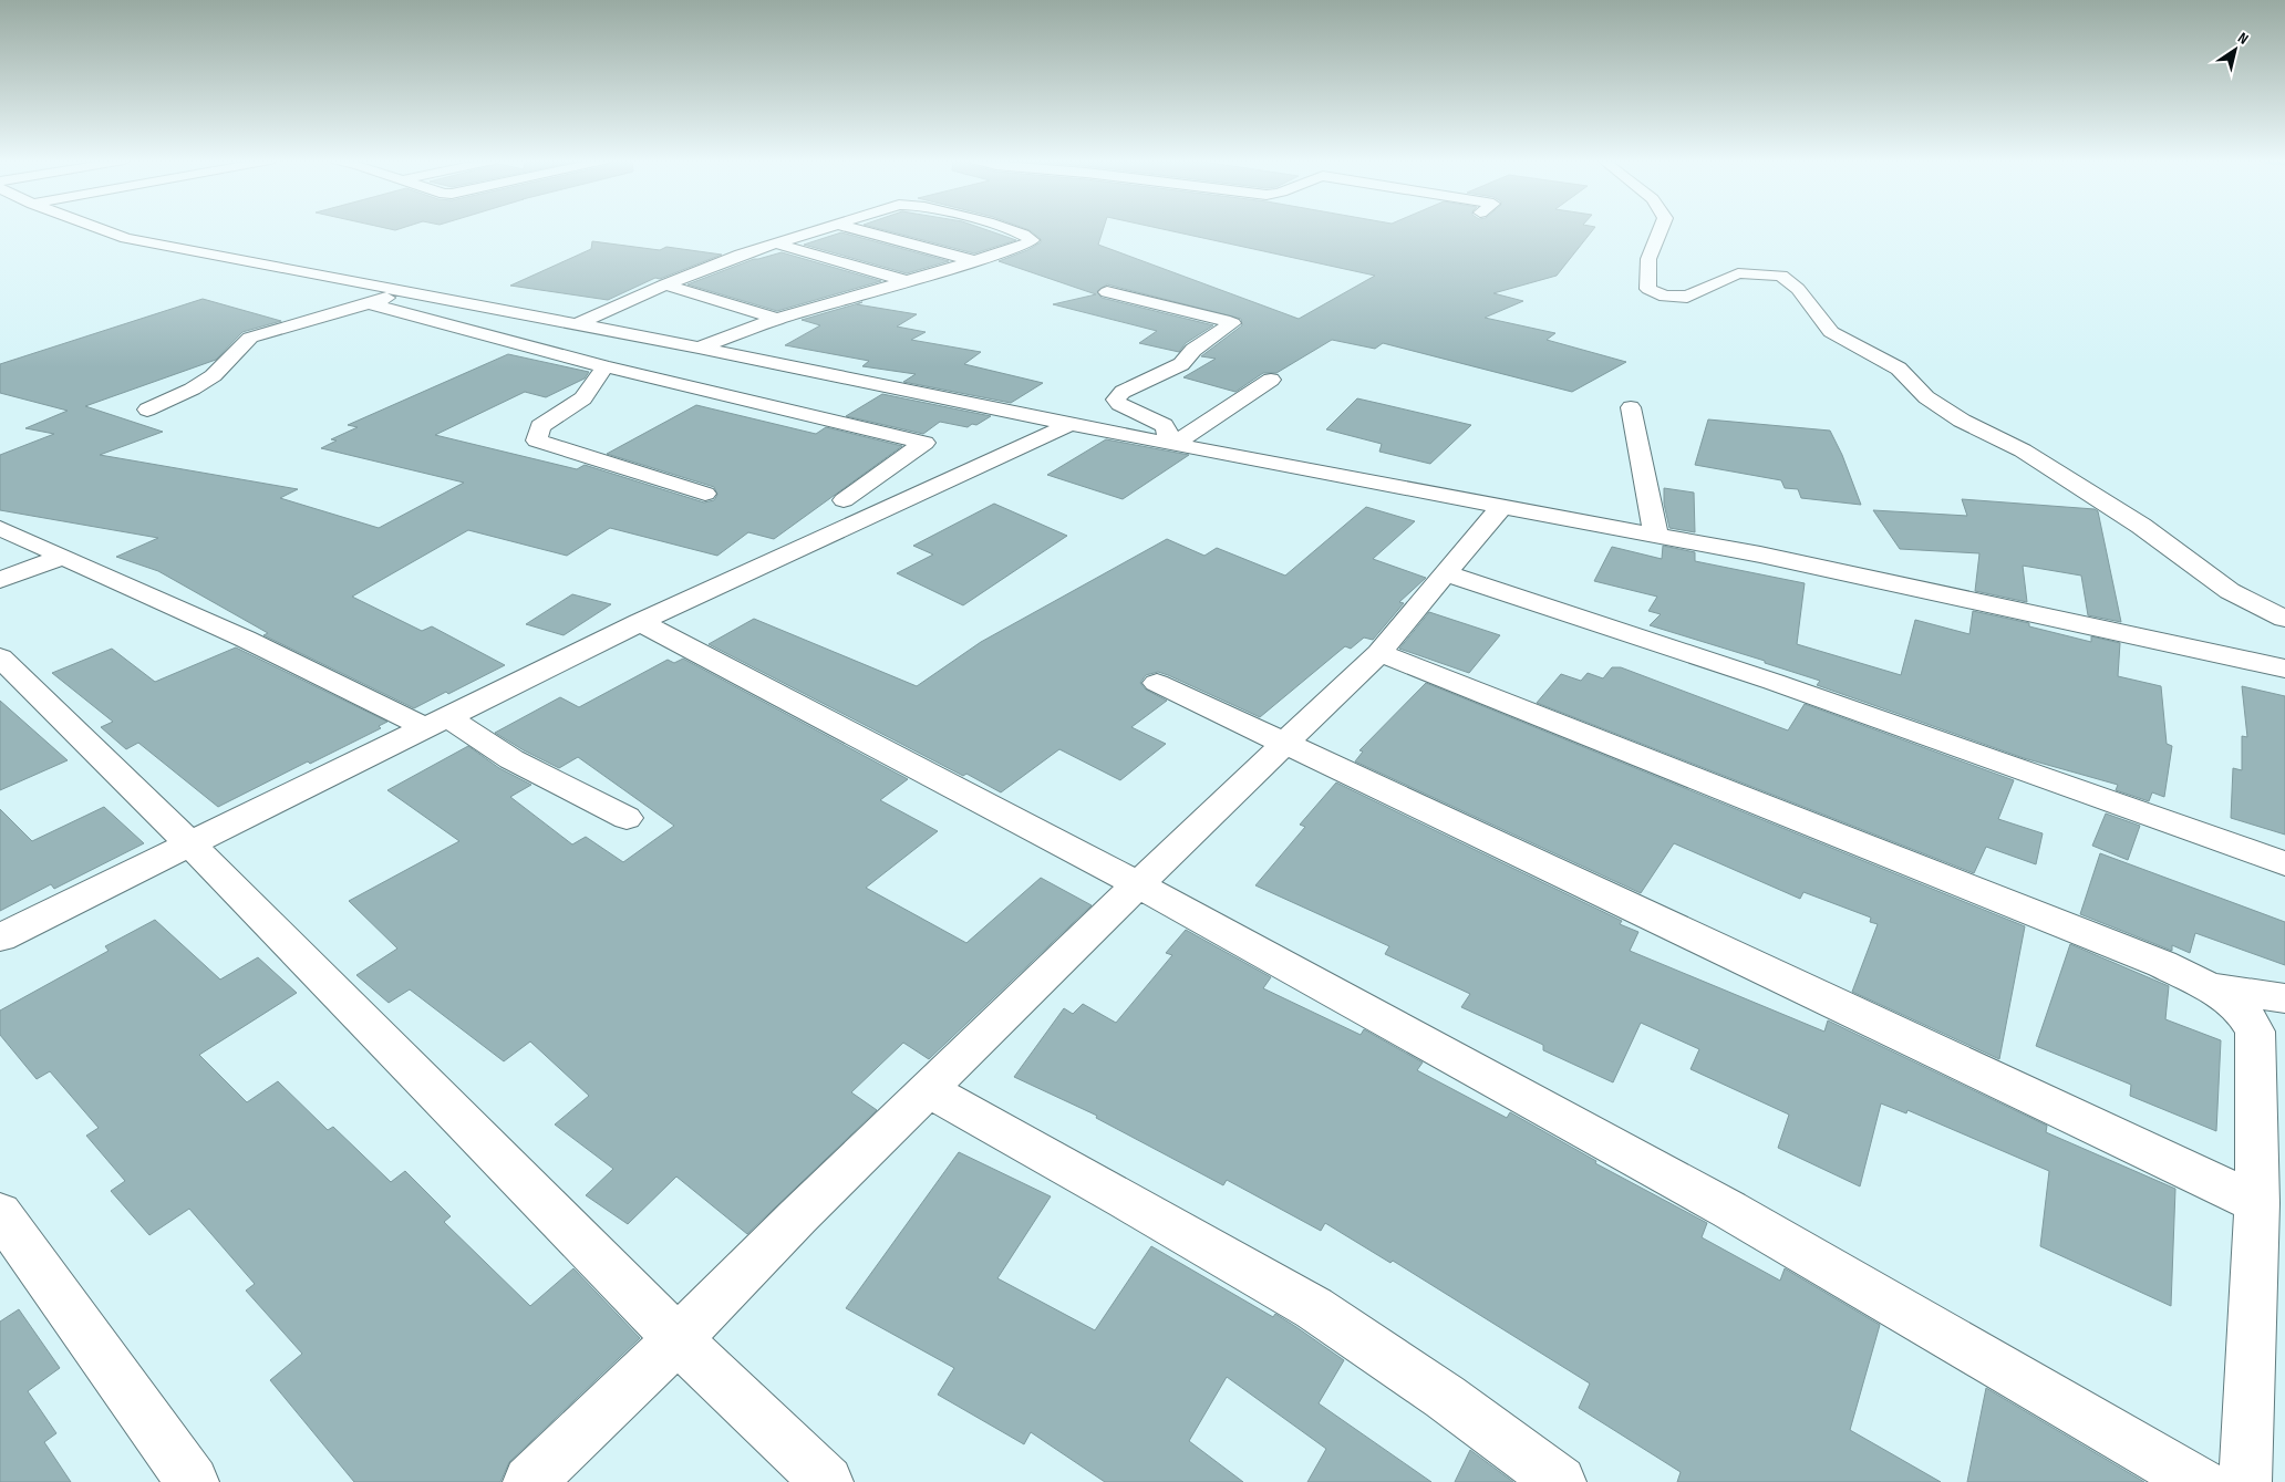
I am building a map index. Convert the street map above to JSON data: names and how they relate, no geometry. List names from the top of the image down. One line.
{"north":"top right"}
